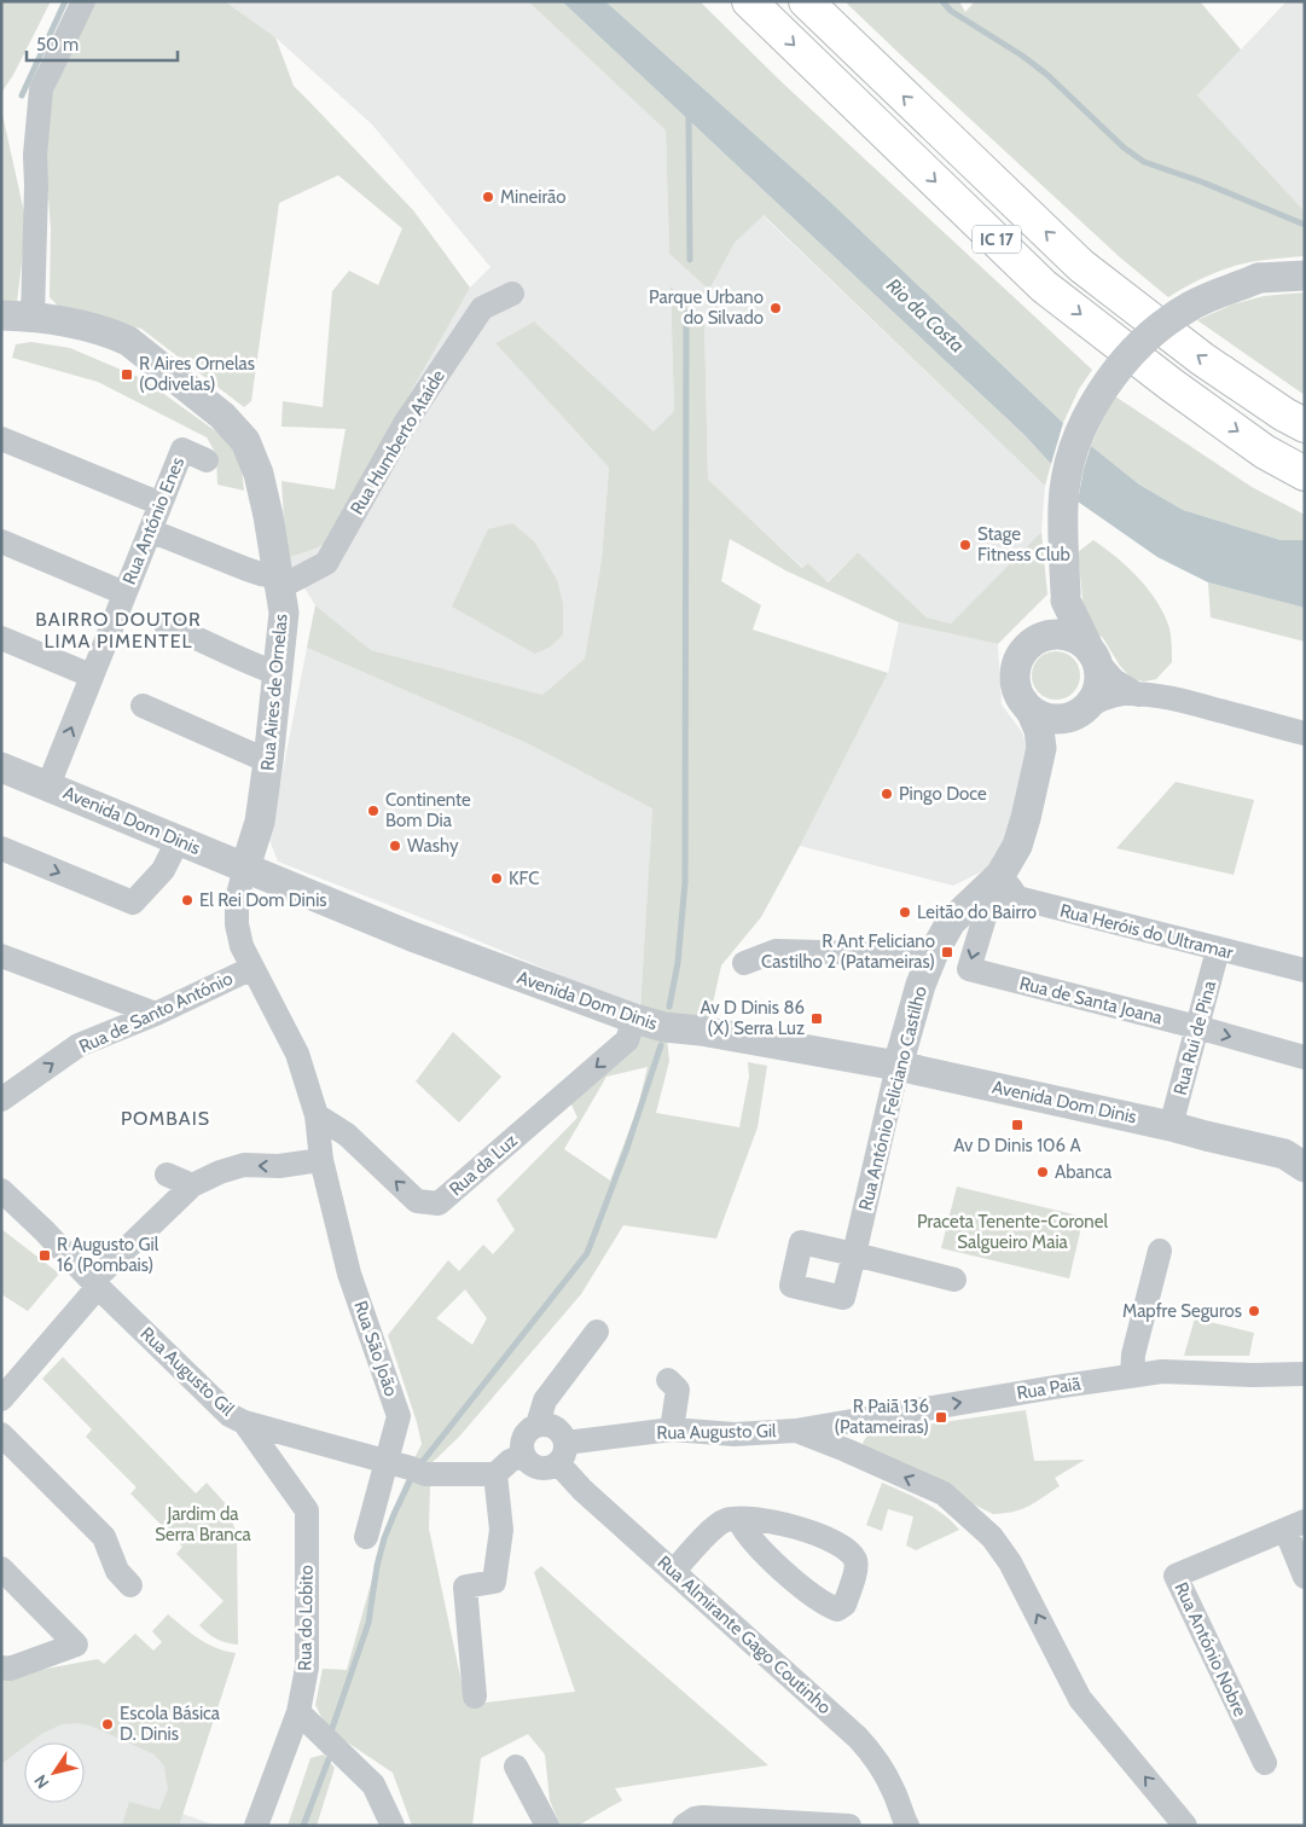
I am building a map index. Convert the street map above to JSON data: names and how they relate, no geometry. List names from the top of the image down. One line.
{"streets":{"highway":["IC 17"],"street":["Rua Humberto Ataíde","Rua António Enes","Rua Aires de Ornelas","Avenida Dom Dinis","Rua Heróis do Ultramar","Rua de Santa Joana","Rua de Santo António","Rua Rui de Pina","Rua António Feliciano Castilho","Rua da Luz","Rua São João","Rua Augusto Gil","Rua Paiã","Rua do Lobito","Rua Almirante Gago Coutinho","Rua António Nobre"]},"crossings":[["Rua Humberto Ataíde","Rua Aires de Ornelas"],["Rua António Enes","Avenida Dom Dinis"],["Rua Aires de Ornelas","Avenida Dom Dinis"],["Rua Aires de Ornelas","Rua São João"],["Avenida Dom Dinis","Rua Rui de Pina"],["Avenida Dom Dinis","Rua António Feliciano Castilho"],["Avenida Dom Dinis","Rua da Luz"],["Avenida Dom Dinis","Rua São João"],["Rua Heróis do Ultramar","Rua de Santa Joana"],["Rua Heróis do Ultramar","Rua Rui de Pina"],["Rua Heróis do Ultramar","Rua António Feliciano Castilho"],["Rua de Santa Joana","Rua Rui de Pina"],["Rua de Santa Joana","Rua António Feliciano Castilho"],["Rua de Santo António","Rua São João"],["Rua da Luz","Rua São João"],["Rua São João","Rua Augusto Gil"],["Rua Augusto Gil","Rua Paiã"],["Rua Augusto Gil","Rua do Lobito"],["Rua Augusto Gil","Rua Almirante Gago Coutinho"]],"one_way":["Rua Paiã"],"districts":["BAIRRO DOUTOR LIMA PIMENTEL","POMBAIS"],"water":["Rio da Costa"],"parks":["Praceta Tenente-Coronel Salgueiro Maia","Jardim da Serra Branca"],"places":{"other":["Mineirão","Parque Urbano do Silvado","Stage Fitness Club","Pingo Doce","Continente Bom Dia","Washy","KFC","El Rei Dom Dinis","Leitão do Bairro","Abanca","Mapfre Seguros","Escola Básica D. Dinis"],"transit":["R Aires Ornelas (Odivelas)","R Ant Feliciano Castilho 2 (Patameiras)","Av D Dinis 86 (X) Serra Luz","Av D Dinis 106 A","R Augusto Gil 16 (Pombais)","R Paiã 136 (Patameiras)"]},"scale_bar":"50 m","north":"bottom left"}
